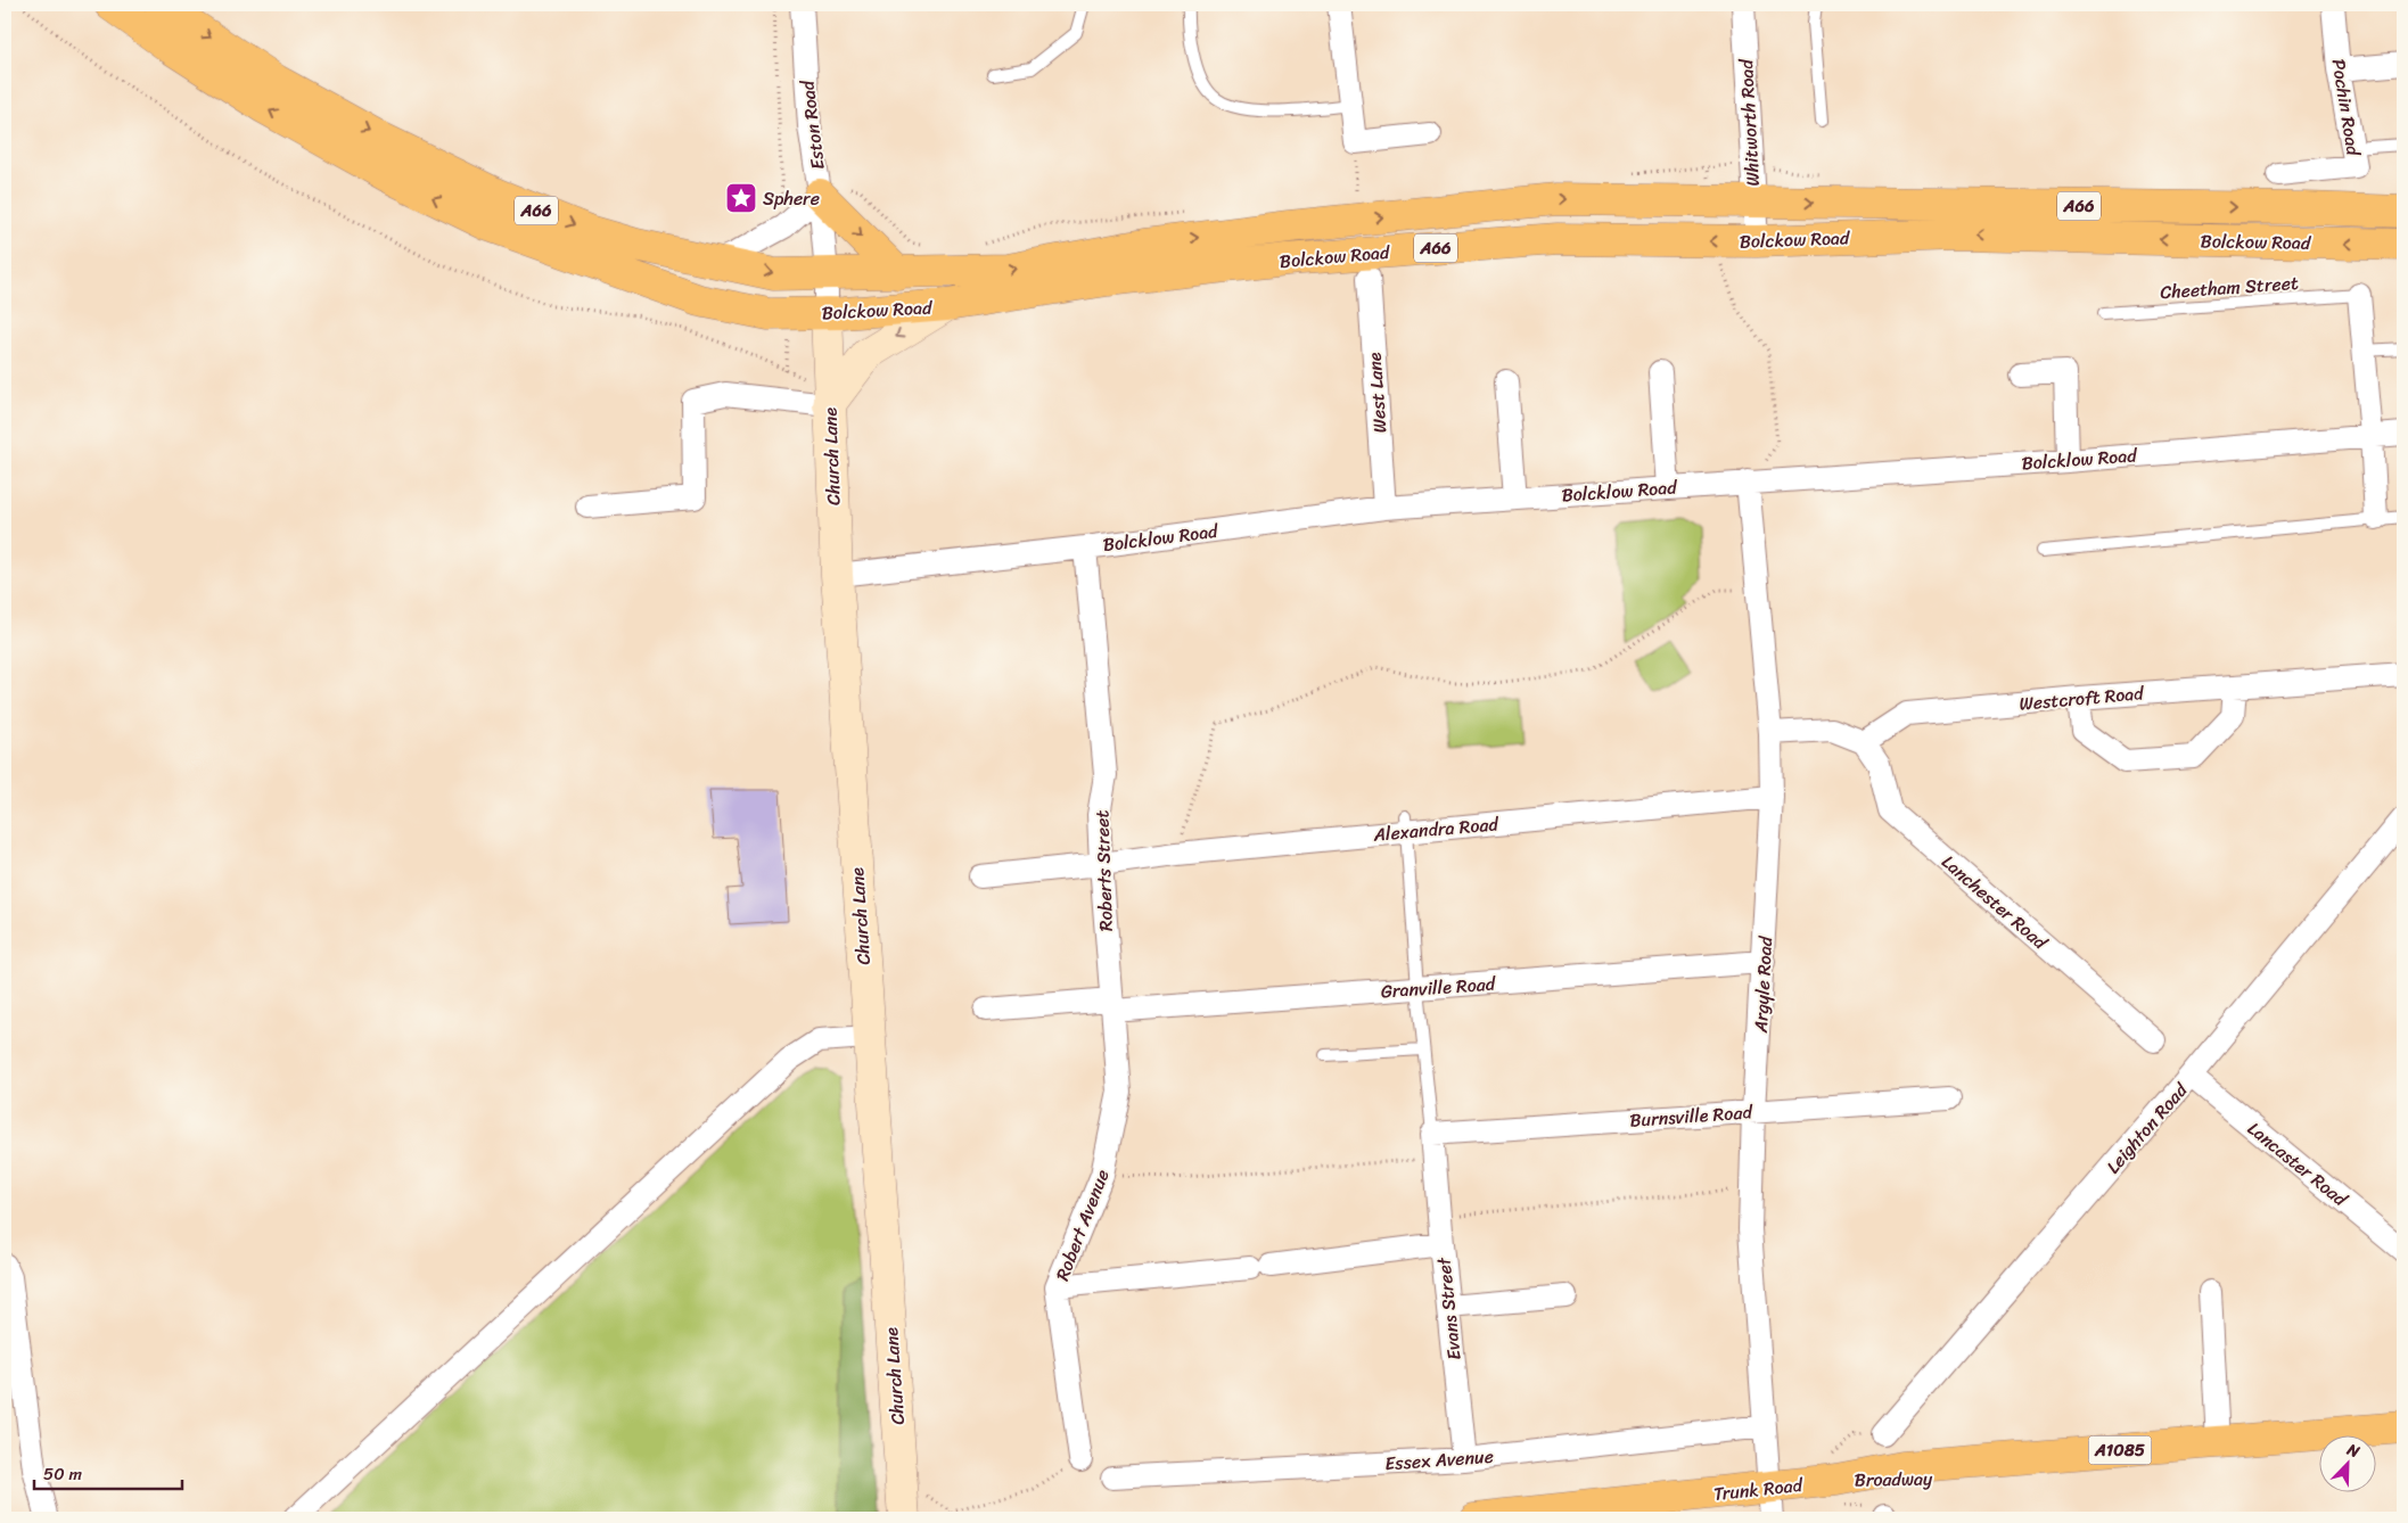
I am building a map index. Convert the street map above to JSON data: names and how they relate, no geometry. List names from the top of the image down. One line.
{"streets":{"main road":["A66","Bolckow Road","A1085","Broadway","Trunk Road"],"street":["Pochin Road","Whitworth Road","Eston Road","West Lane","Church Lane","Bolcklow Road","Westcroft Road","Alexandra Road","Roberts Street","Lanchester Road","Argyle Road","Granville Road","Burnsville Road","Leighton Road","Lancaster Road","Robert Avenue","Evans Street","Essex Avenue"],"lane":["Cheetham Street"]},"crossings":[["Whitworth Road","Bolckow Road"],["Eston Road","A66"],["Eston Road","Bolckow Road"],["Eston Road","Church Lane"],["A66","Bolckow Road"],["Bolckow Road","Church Lane"],["West Lane","Bolcklow Road"],["Church Lane","Bolcklow Road"],["Bolcklow Road","Roberts Street"],["Bolcklow Road","Argyle Road"],["Westcroft Road","Lanchester Road"],["Alexandra Road","Roberts Street"],["Alexandra Road","Argyle Road"],["Roberts Street","Granville Road"],["Roberts Street","Robert Avenue"],["Argyle Road","Granville Road"],["Argyle Road","Burnsville Road"],["Argyle Road","Essex Avenue"],["Argyle Road","Trunk Road"],["Burnsville Road","Evans Street"],["Leighton Road","Lancaster Road"],["Evans Street","Essex Avenue"],["Broadway","Trunk Road"]],"places":{"place":["Sphere"]},"scale_bar":"50 m","north":"top right"}
